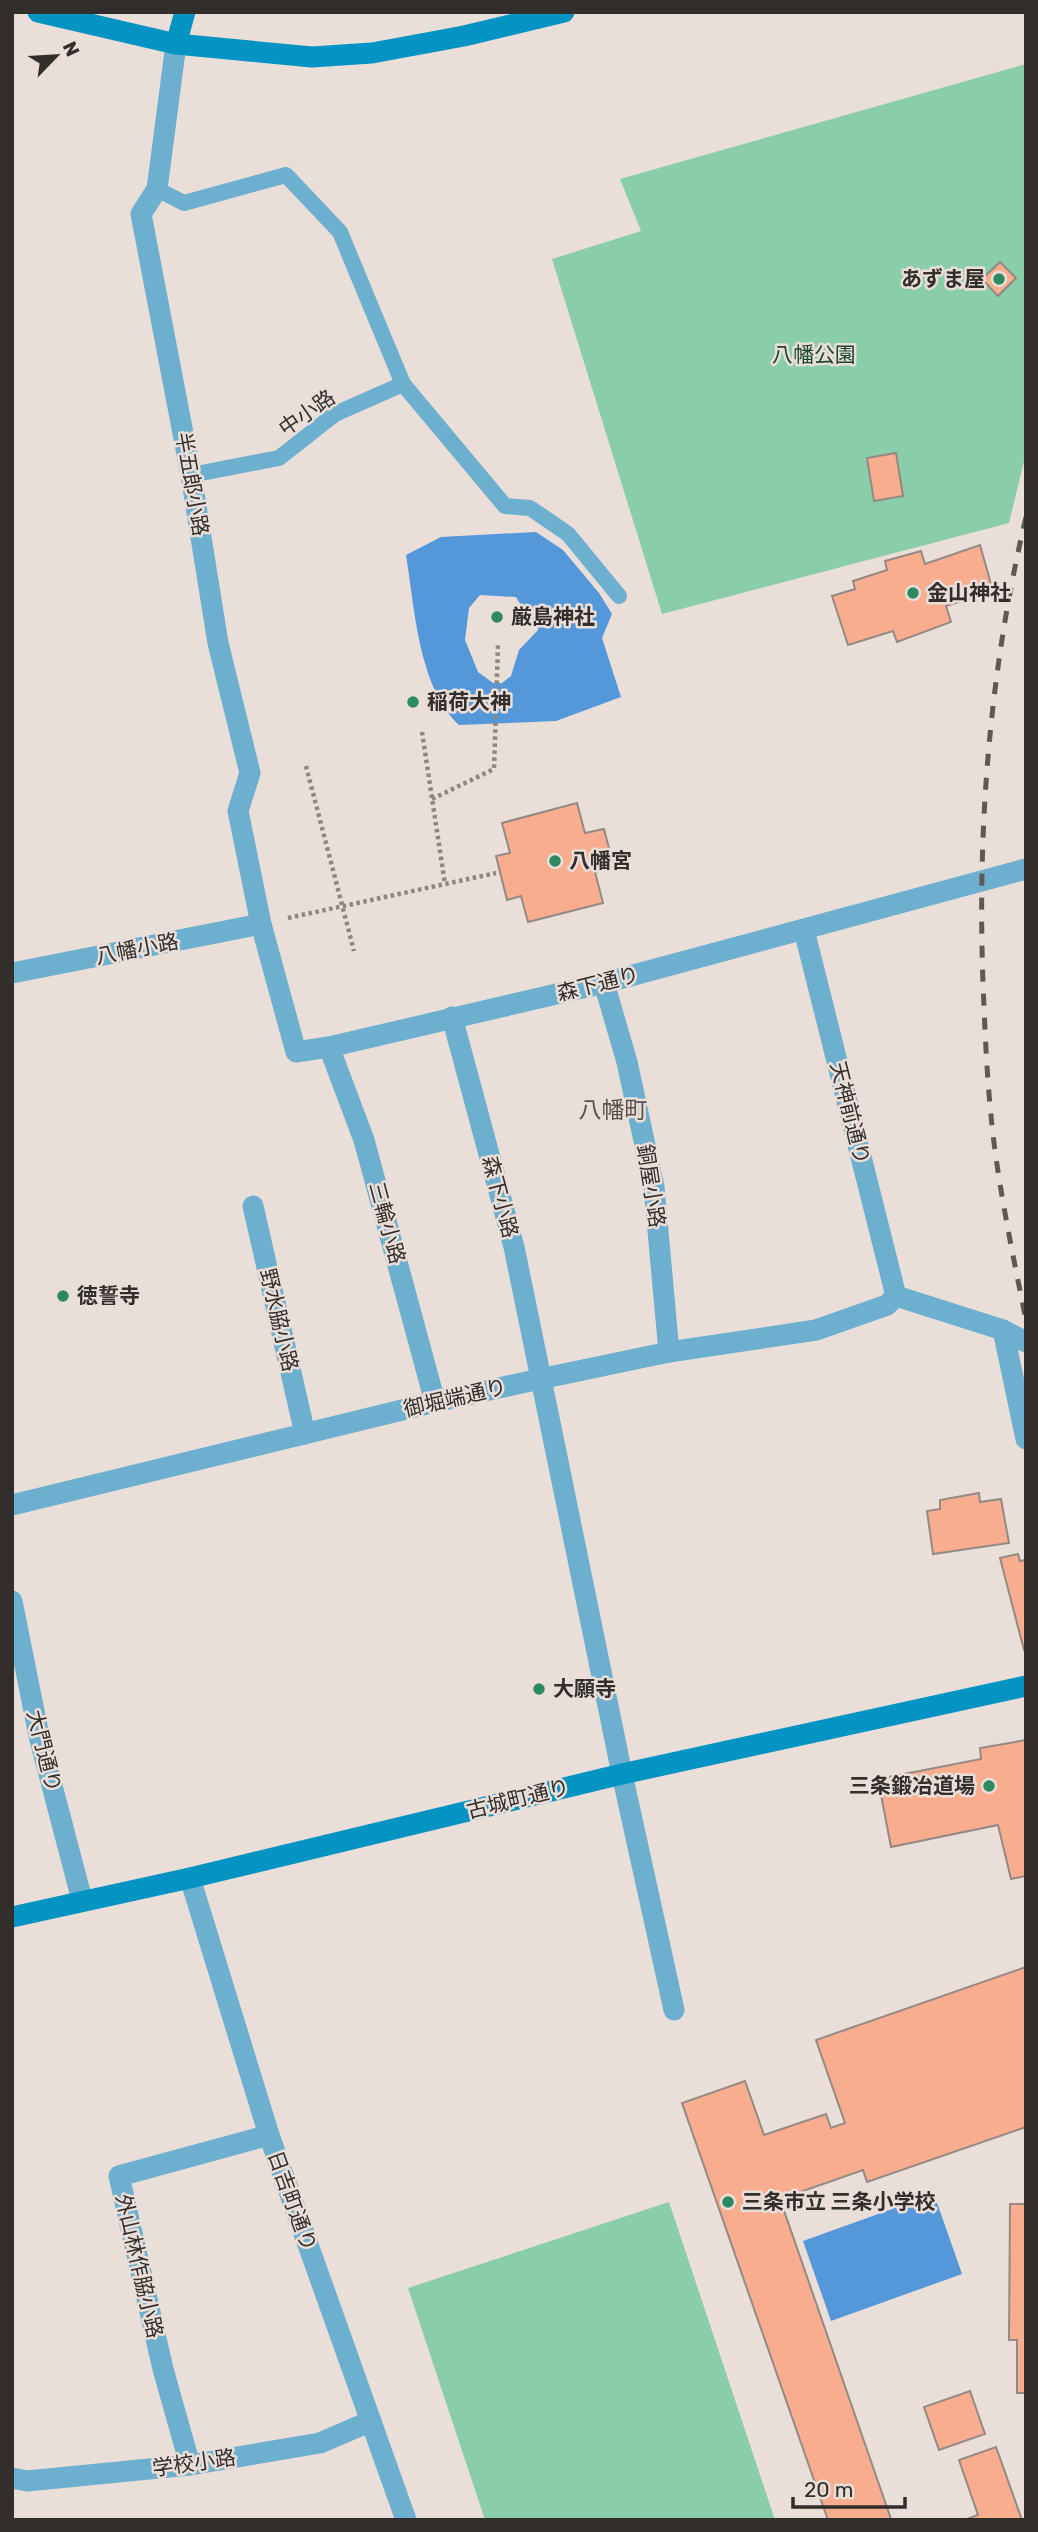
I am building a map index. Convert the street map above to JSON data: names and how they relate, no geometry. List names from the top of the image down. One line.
{"streets":{"street":["半五郎小路","八幡小路","森下通り","天神前通り","銅屋小路","森下小路","三輪小路","野水脇小路","御堀端通り","大門通り","古城町通り","日吉町通り","外山林作脇小路","学校小路"],"lane":["中小路"]},"crossings":[["中小路","半五郎小路"],["半五郎小路","八幡小路"],["半五郎小路","森下通り"],["八幡小路","森下通り"],["森下通り","天神前通り"],["森下通り","銅屋小路"],["森下通り","森下小路"],["森下通り","三輪小路"],["天神前通り","御堀端通り"],["銅屋小路","御堀端通り"],["森下小路","御堀端通り"],["森下小路","古城町通り"],["三輪小路","御堀端通り"],["野水脇小路","御堀端通り"],["大門通り","古城町通り"],["古城町通り","日吉町通り"],["日吉町通り","外山林作脇小路"],["日吉町通り","学校小路"],["外山林作脇小路","学校小路"]],"districts":["八幡町"],"parks":["八幡公園"],"places":["あずま屋","金山神社","厳島神社","稲荷大神","八幡宮","徳誓寺","大願寺","三条鍛冶道場","三条市立 三条小学校"],"scale_bar":"20 m","north":"top right"}
